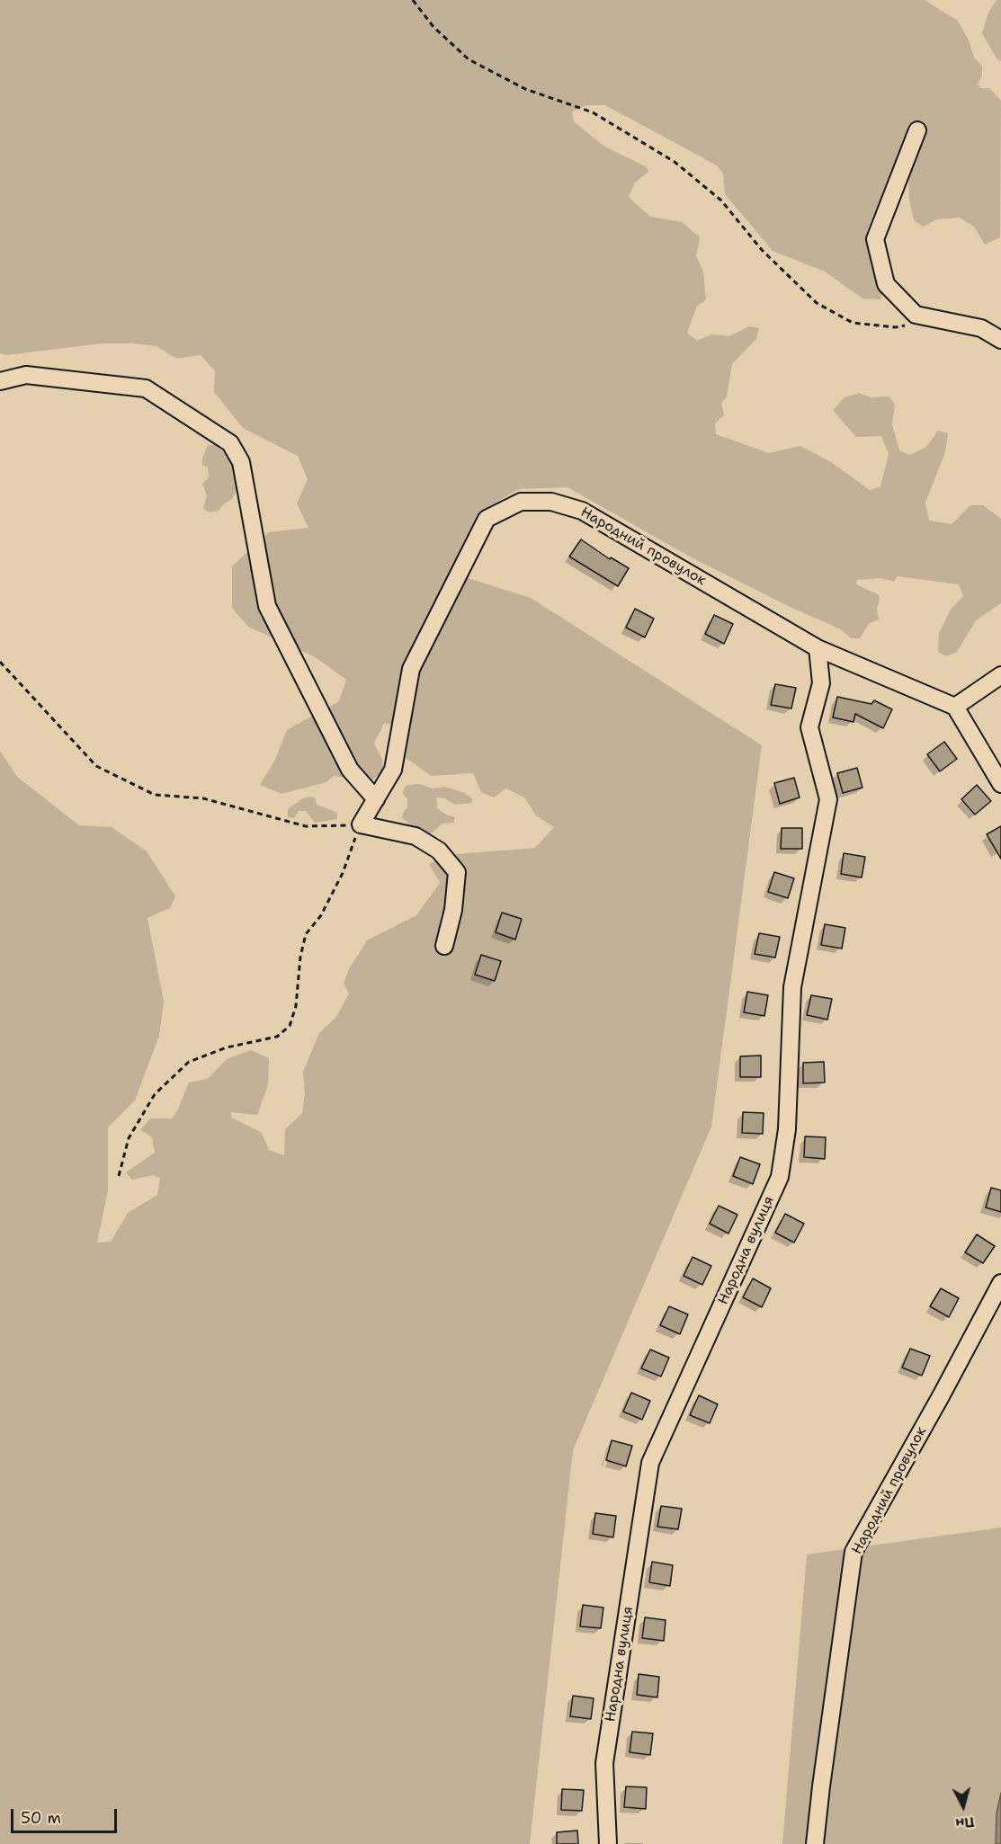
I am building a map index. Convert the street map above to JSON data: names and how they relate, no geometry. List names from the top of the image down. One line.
{"streets":{"street":["Народний провулок","Народна вулиця"]},"crossings":[["Народний провулок","Народна вулиця"]],"scale_bar":"50 m","north":"bottom"}
